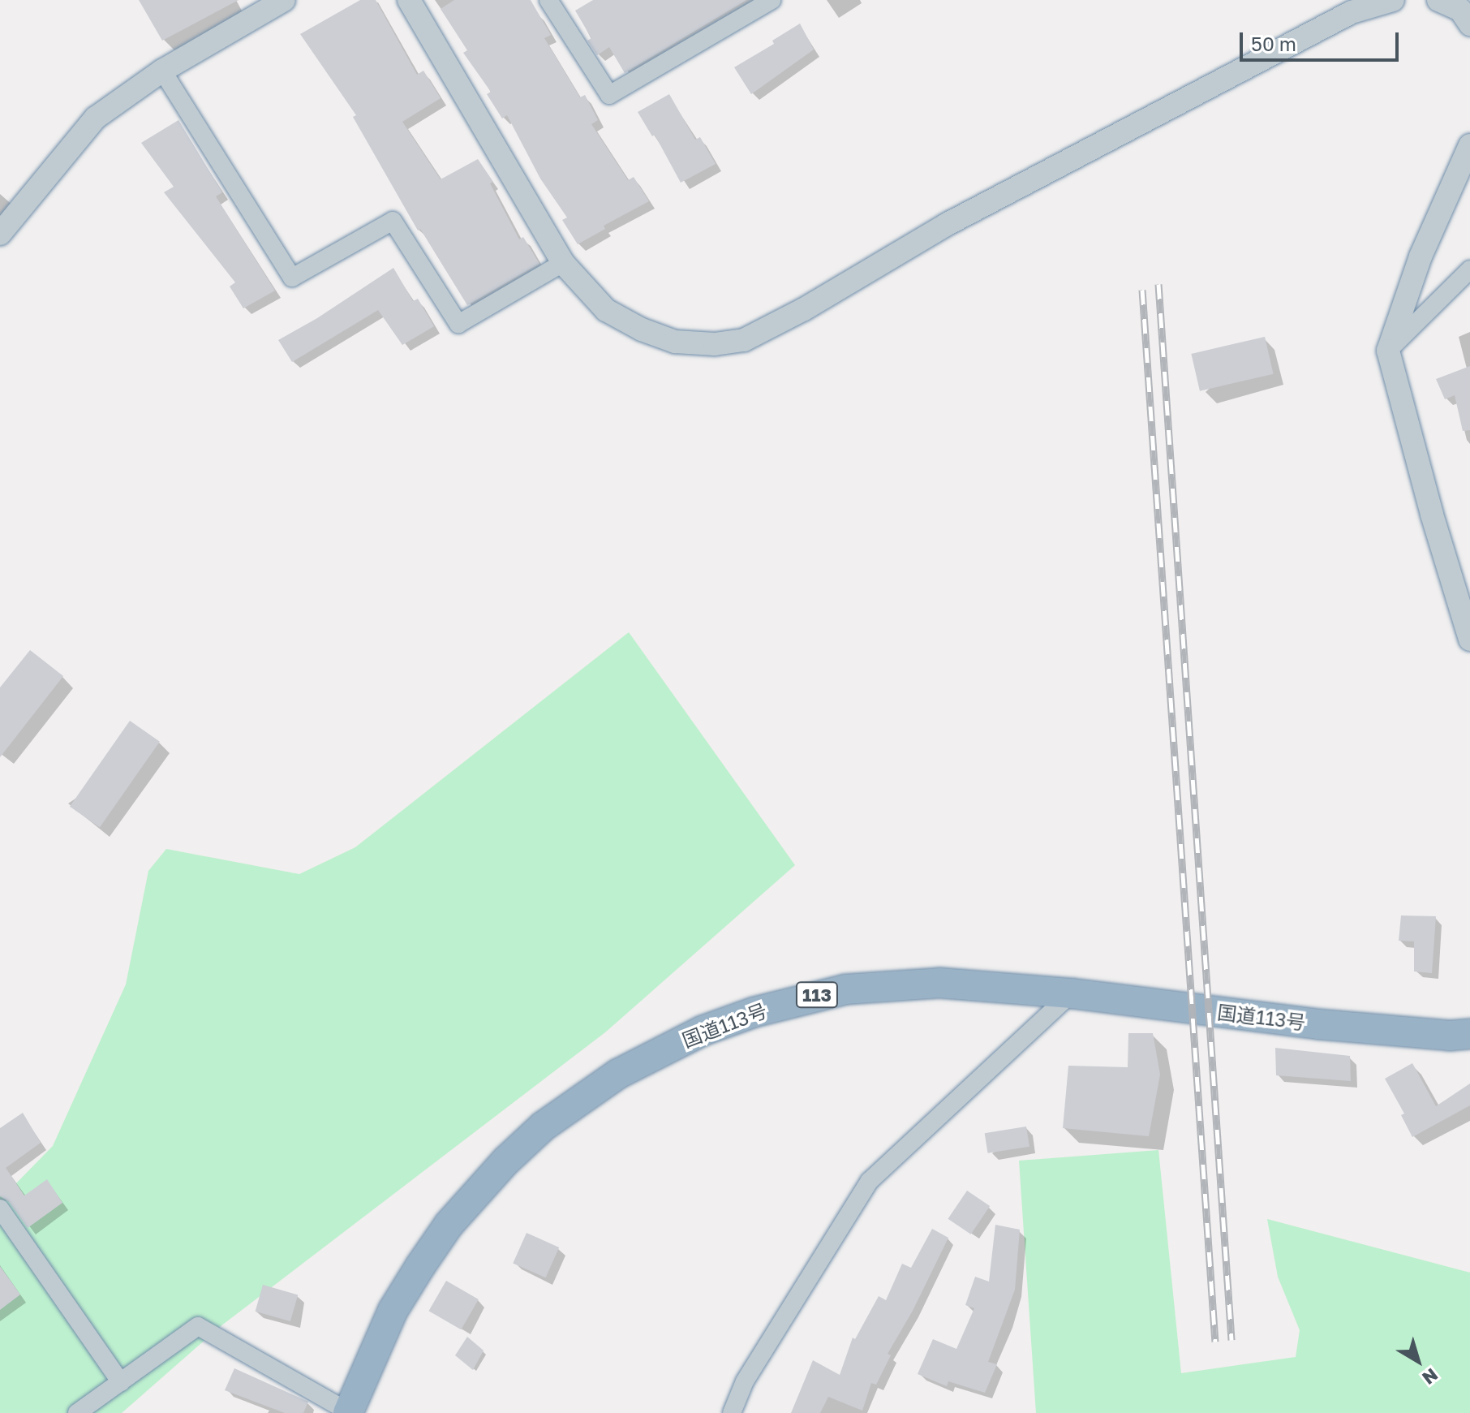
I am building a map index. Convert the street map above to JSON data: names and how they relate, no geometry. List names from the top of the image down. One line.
{"streets":{"highway":["113","国道113号"]},"scale_bar":"50 m","north":"bottom right"}
